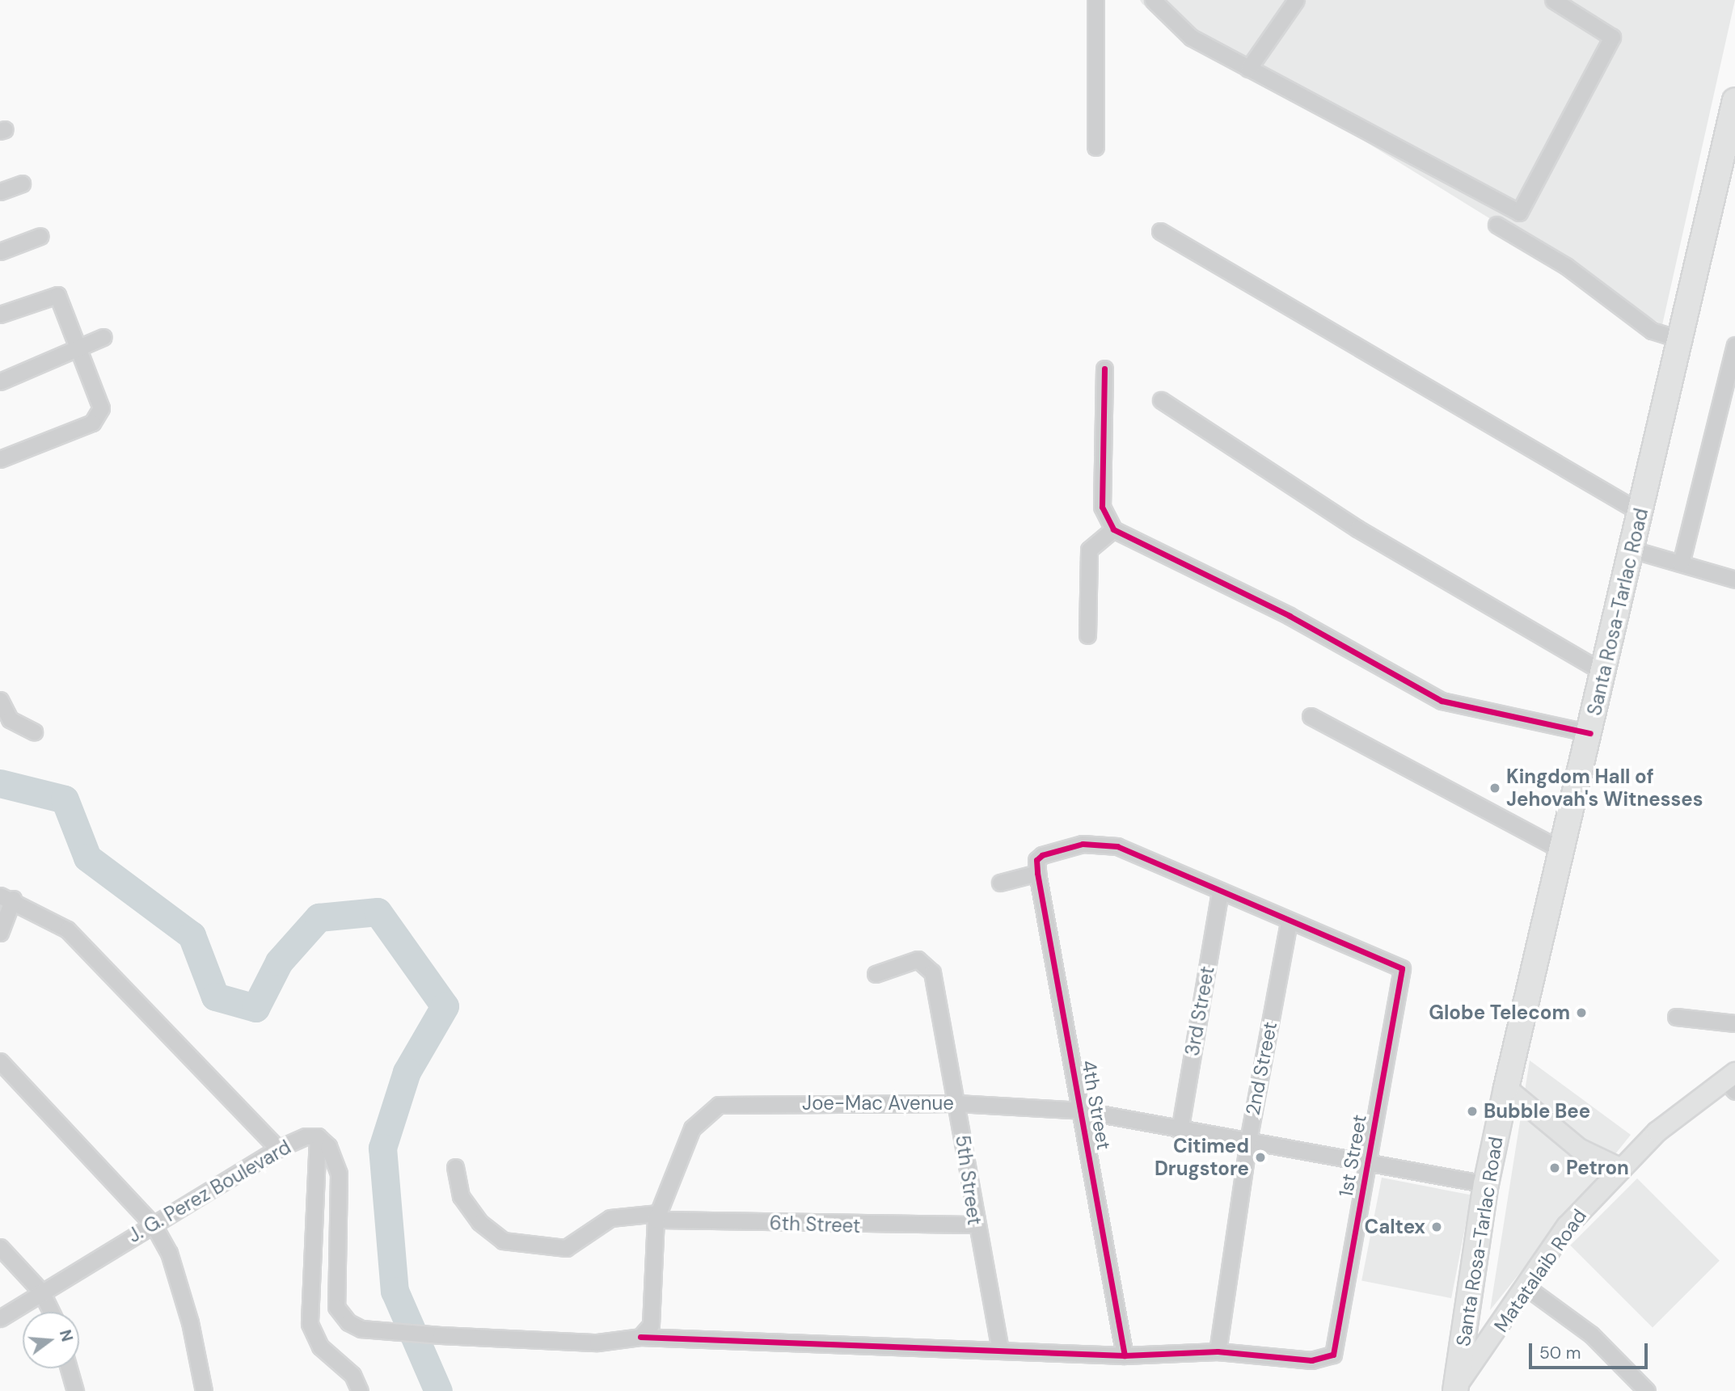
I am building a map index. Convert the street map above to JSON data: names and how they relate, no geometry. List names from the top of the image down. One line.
{"streets":{"highway":["Santa Rosa-Tarlac Road"],"main road":["Matatalaib Road"],"street":["3rd Street","2nd Street","Joe-Mac Avenue","4th Street","1st Street","5th Street","J. G. Perez Boulevard","6th Street"]},"crossings":[["Santa Rosa-Tarlac Road","Joe-Mac Avenue"],["Santa Rosa-Tarlac Road","Matatalaib Road"],["3rd Street","Joe-Mac Avenue"],["2nd Street","Joe-Mac Avenue"],["2nd Street","1st Street"],["Joe-Mac Avenue","4th Street"],["Joe-Mac Avenue","1st Street"],["Joe-Mac Avenue","5th Street"],["Joe-Mac Avenue","J. G. Perez Boulevard"],["Joe-Mac Avenue","6th Street"],["5th Street","6th Street"]],"places":["Kingdom Hall of Jehovah's Witnesses","Globe Telecom","Bubble Bee","Citimed Drugstore","Petron","Caltex"],"scale_bar":"50 m","north":"right"}
